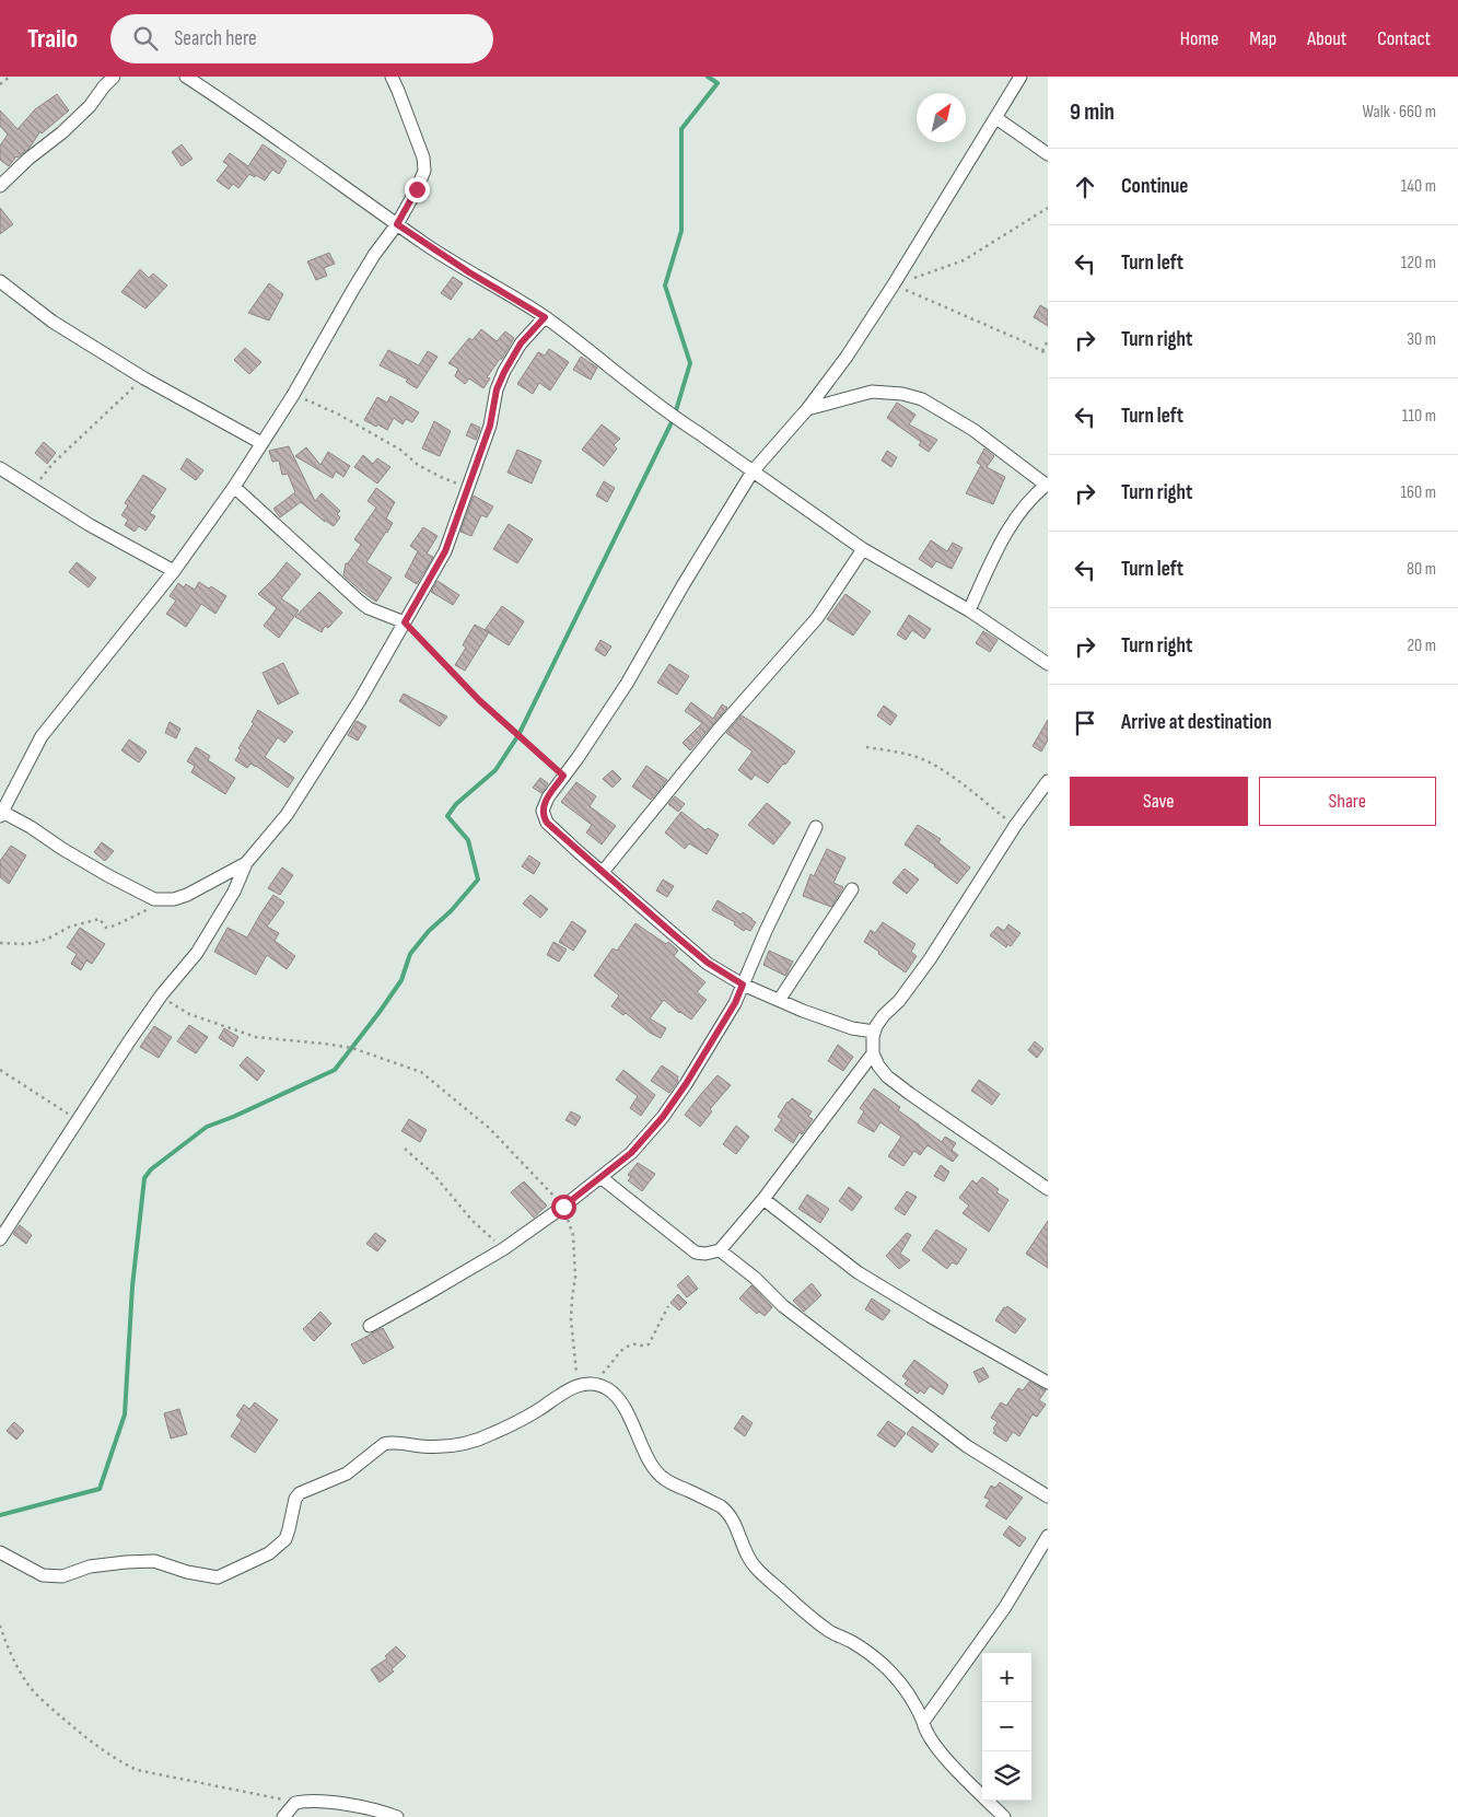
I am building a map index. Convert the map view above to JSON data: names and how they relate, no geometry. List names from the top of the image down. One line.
{"north":"top right","page":{"header":"Trailo","search":"Search here","nav":["Home","Map","About","Contact"],"heading":["9 min","Walk · 660 m"],"list":[["Continue","140 m"],["Turn left","120 m"],["Turn right","30 m"],["Turn left","110 m"],["Turn right","160 m"],["Turn left","80 m"],["Turn right","20 m"],"Arrive at destination"],"buttons":["Save","Share"],"map_buttons":["+","−"]}}
